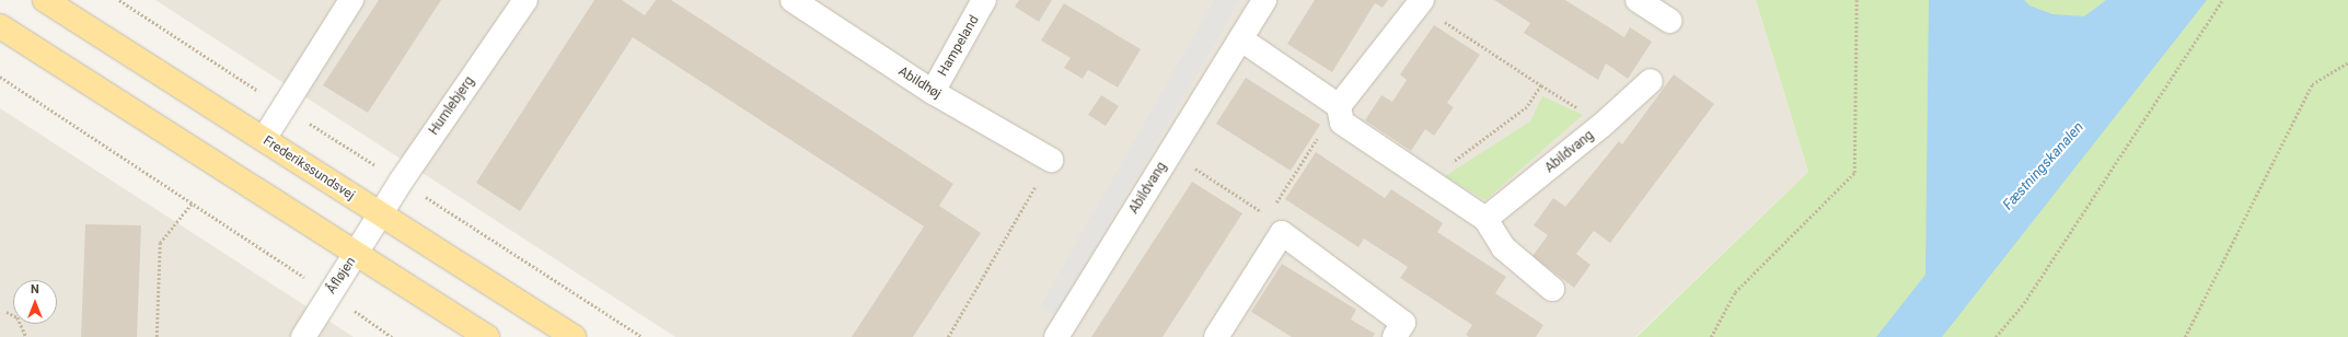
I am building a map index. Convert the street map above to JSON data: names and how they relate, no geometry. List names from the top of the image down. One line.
{"streets":{"main road":["Frederikssundsvej"],"street":["Hampeland","Abildhøj","Humlebjerg","Abildvang","Åfløjen"]},"crossings":[["Hampeland","Abildhøj"],["Humlebjerg","Frederikssundsvej"],["Humlebjerg","Åfløjen"],["Frederikssundsvej","Åfløjen"]],"water":["Fæstningskanalen"],"north":"top"}
